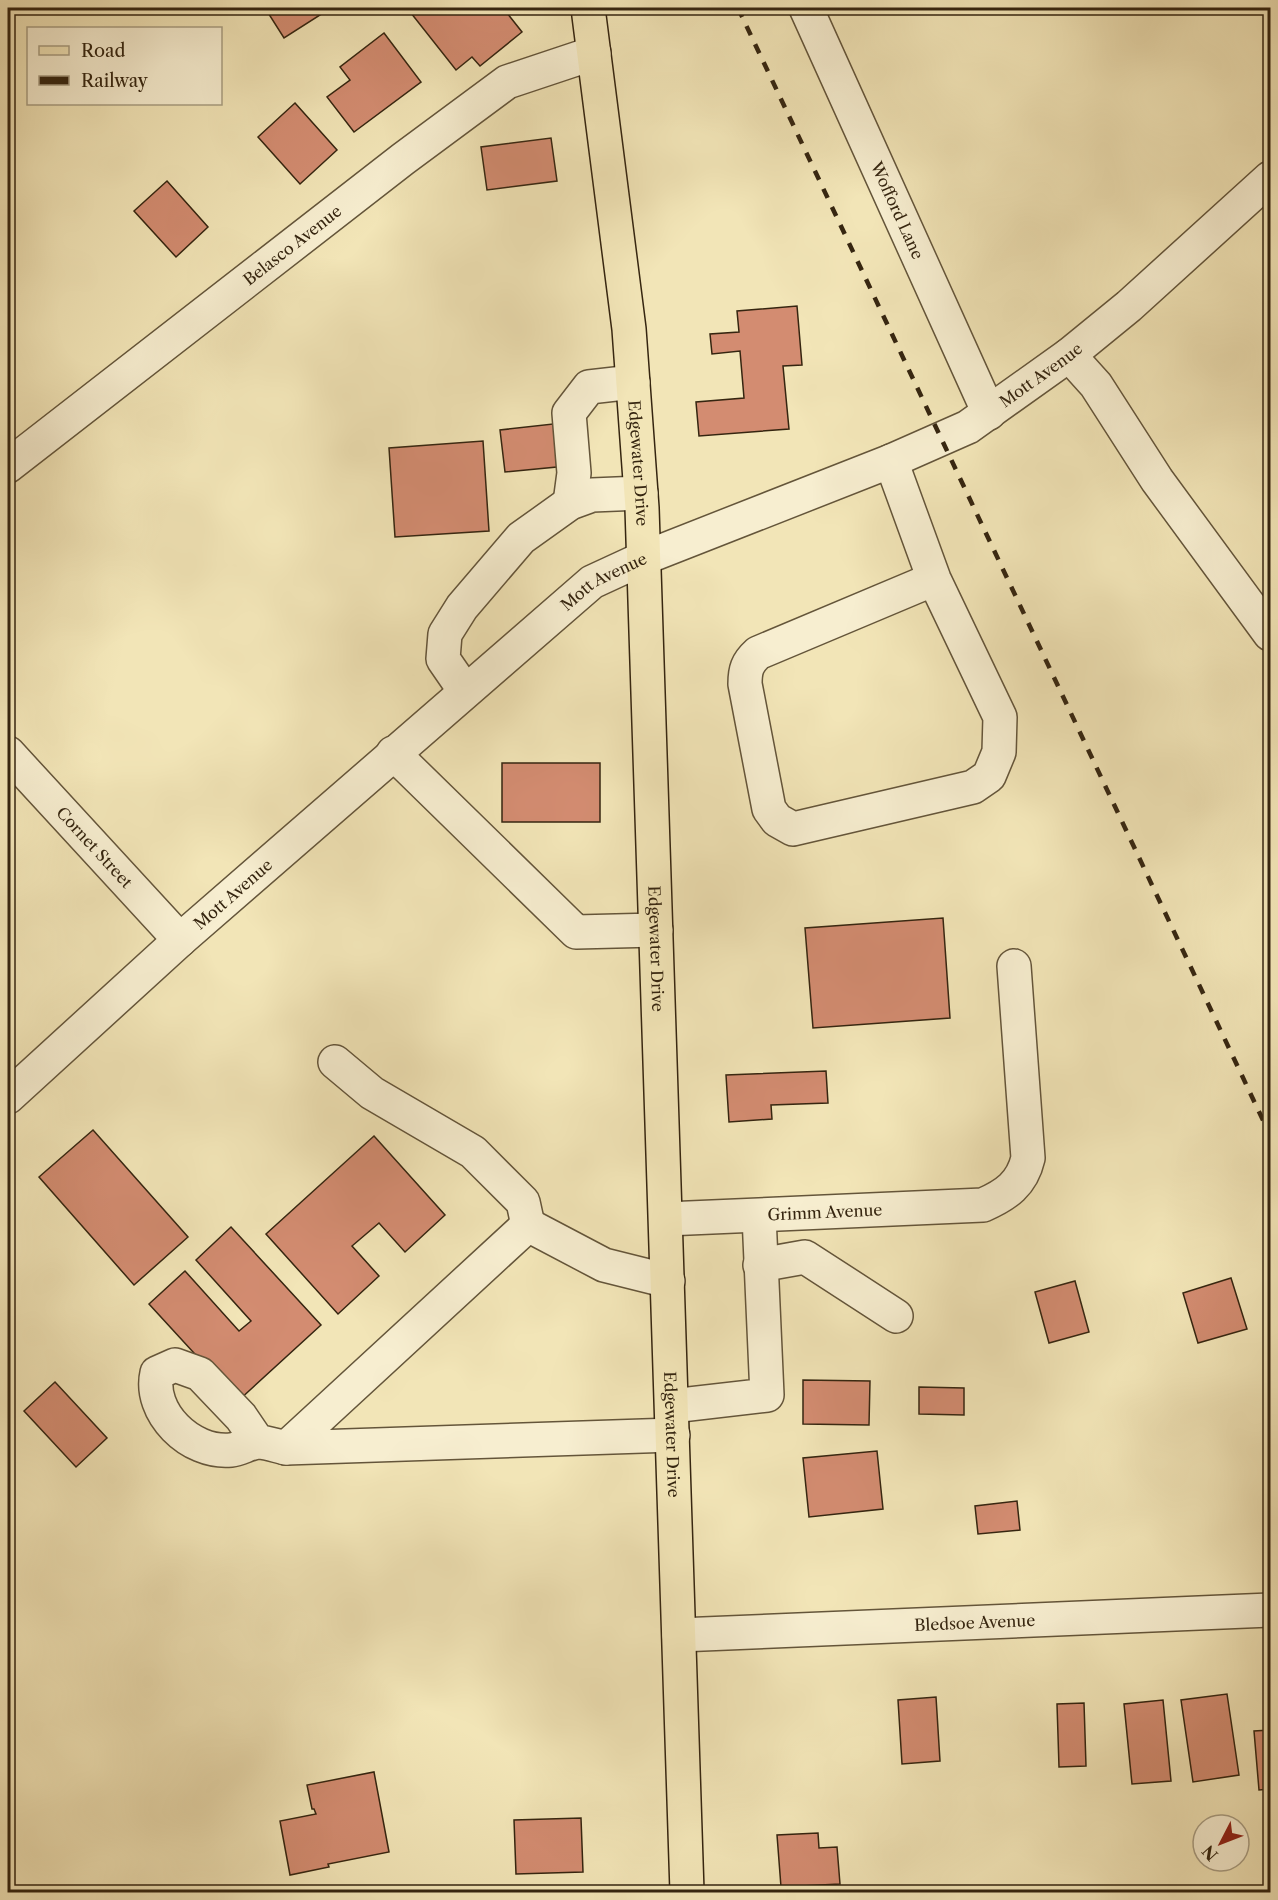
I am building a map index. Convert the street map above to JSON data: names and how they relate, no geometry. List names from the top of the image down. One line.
{"streets":{"main road":["Edgewater Drive"],"street":["Wofford Lane","Belasco Avenue","Mott Avenue","Cornet Street","Grimm Avenue","Bledsoe Avenue"]},"crossings":[["Wofford Lane","Mott Avenue"],["Belasco Avenue","Edgewater Drive"],["Mott Avenue","Edgewater Drive"],["Mott Avenue","Cornet Street"],["Edgewater Drive","Grimm Avenue"],["Edgewater Drive","Bledsoe Avenue"]],"legend":["Road","Railway"],"north":"bottom left"}
